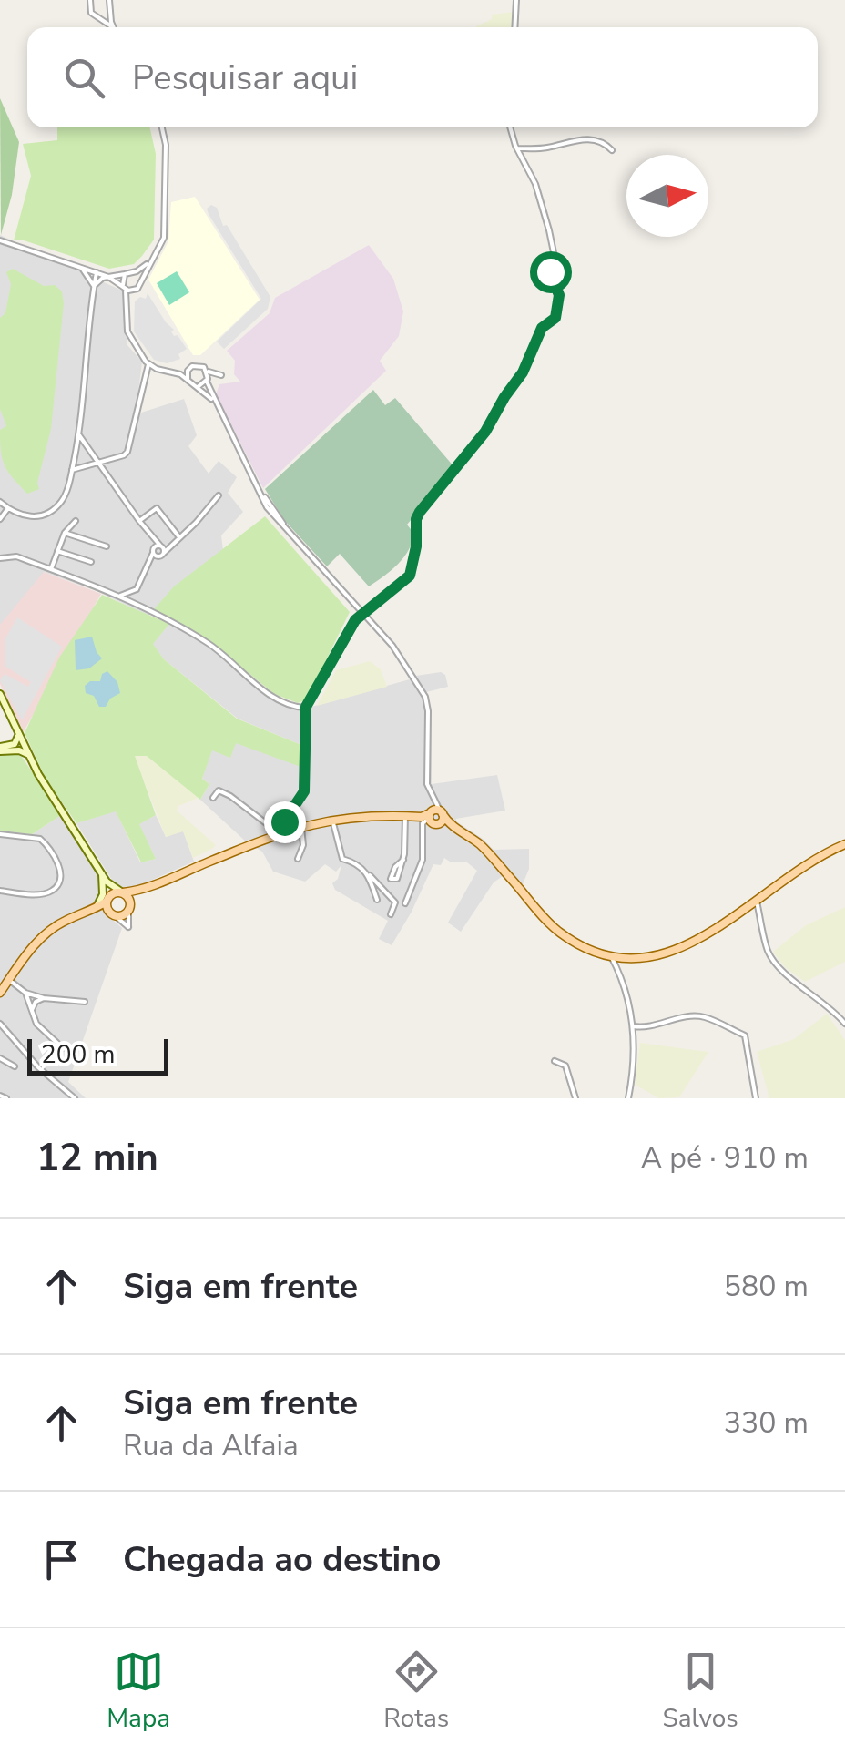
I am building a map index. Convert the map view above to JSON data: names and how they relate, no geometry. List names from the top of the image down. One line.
{"scale_bar":"200 m","north":"right","page":{"search":"Pesquisar aqui","scale":"200 m","heading":["12 min","A pé · 910 m"],"list":[["Siga em frente","580 m"],["Siga em frente","Rua da Alfaia","330 m"],"Chegada ao destino"],"nav":["Mapa","Rotas","Salvos"]}}
